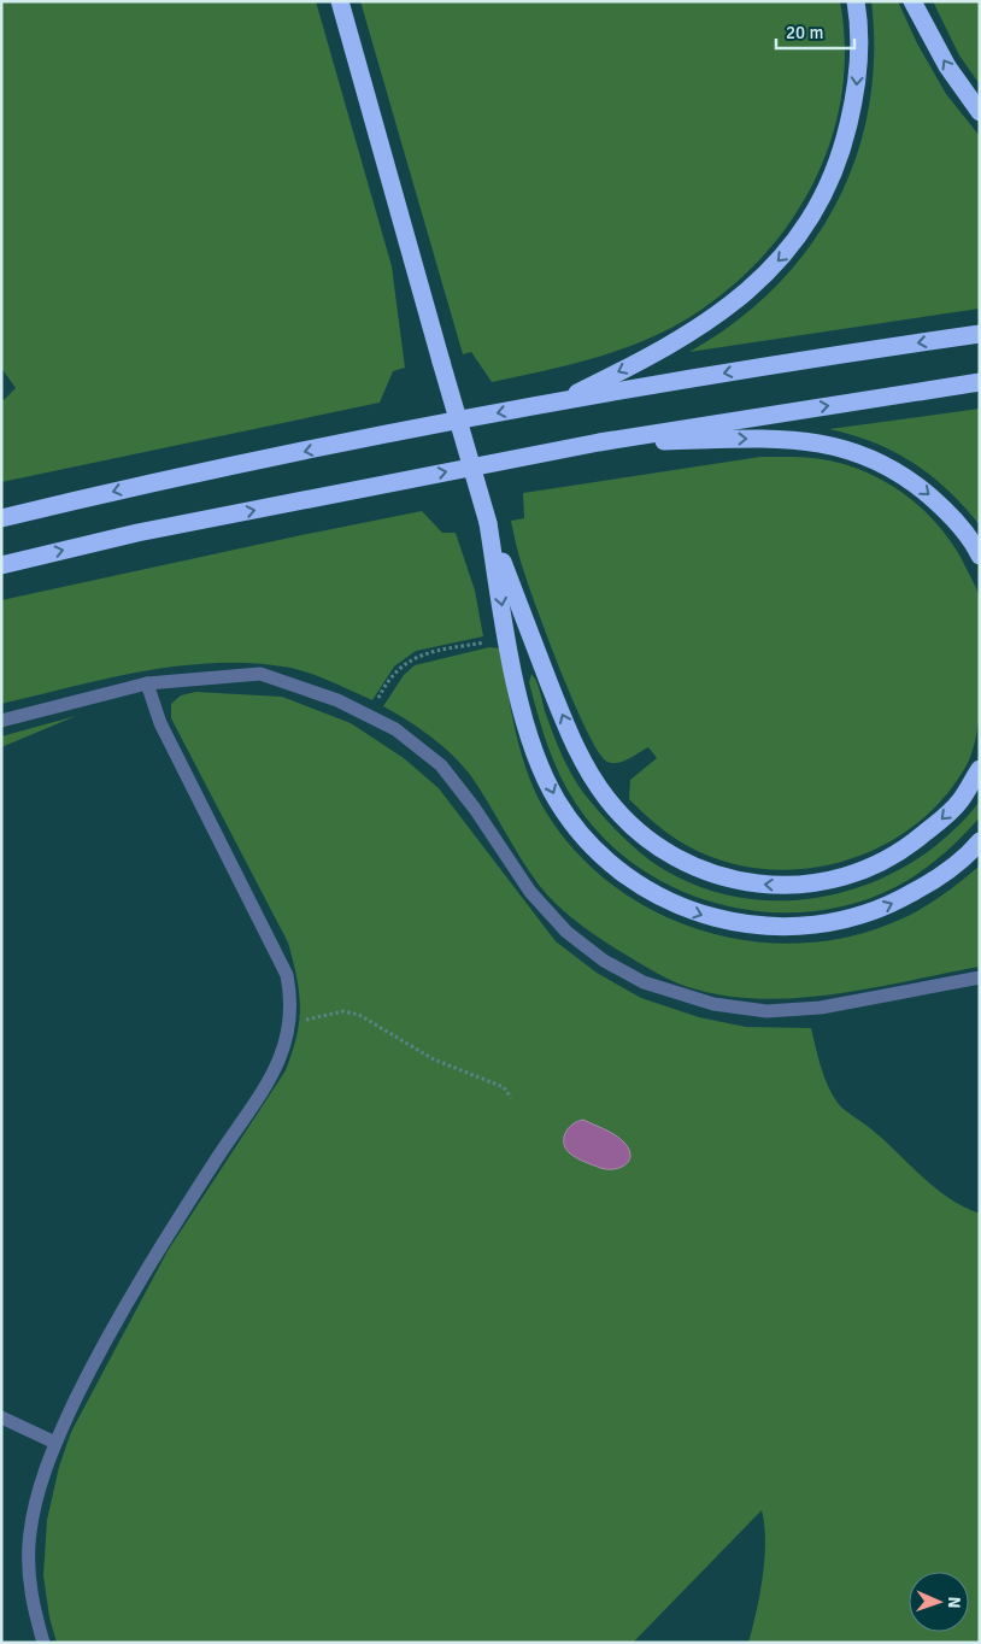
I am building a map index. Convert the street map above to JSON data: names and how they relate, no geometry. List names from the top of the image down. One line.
{"scale_bar":"20 m","north":"right"}
